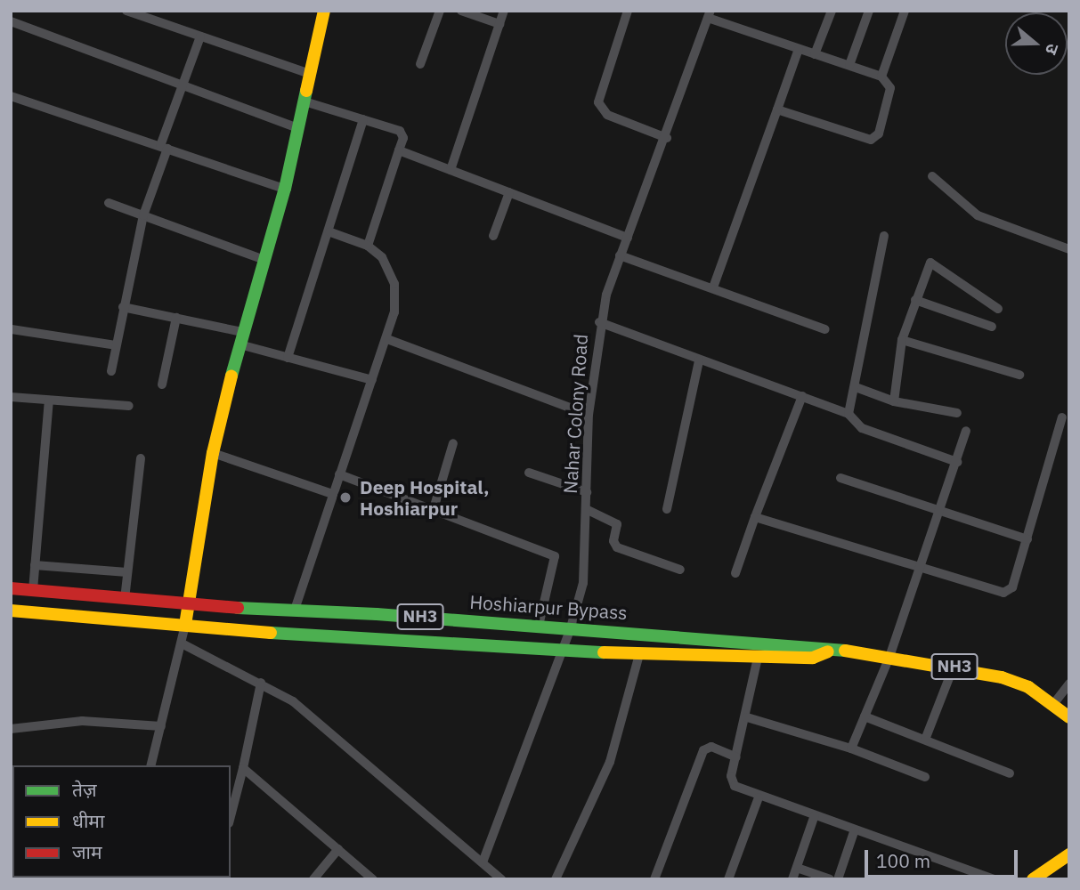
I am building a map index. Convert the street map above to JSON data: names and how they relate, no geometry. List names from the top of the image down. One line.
{"streets":{"main road":["Hoshiarpur Bypass","NH3"],"street":["Nahar Colony Road"]},"crossings":[["Nahar Colony Road","Hoshiarpur Bypass"],["Nahar Colony Road","NH3"],["Hoshiarpur Bypass","NH3"]],"places":["Deep Hospital, Hoshiarpur"],"legend":["तेज़","धीमा","जाम"],"scale_bar":"100 m","north":"right"}
